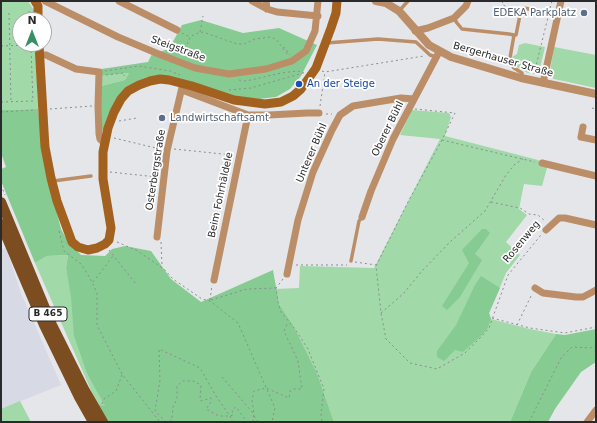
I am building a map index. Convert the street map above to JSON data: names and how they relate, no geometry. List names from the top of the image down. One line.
{"streets":{"main road":["B 465"],"street":["Steigstraße","Bergerhauser Straße","Oberer Bühl","Unterer Bühl","Osterbergstraße","Beim Fohrhäldele","Rosenweg"]},"crossings":[["Bergerhauser Straße","Oberer Bühl"],["Oberer Bühl","Unterer Bühl"]],"places":["EDEKA Parkplatz","An der Steige","Landwirtschaftsamt"],"north":"top"}
